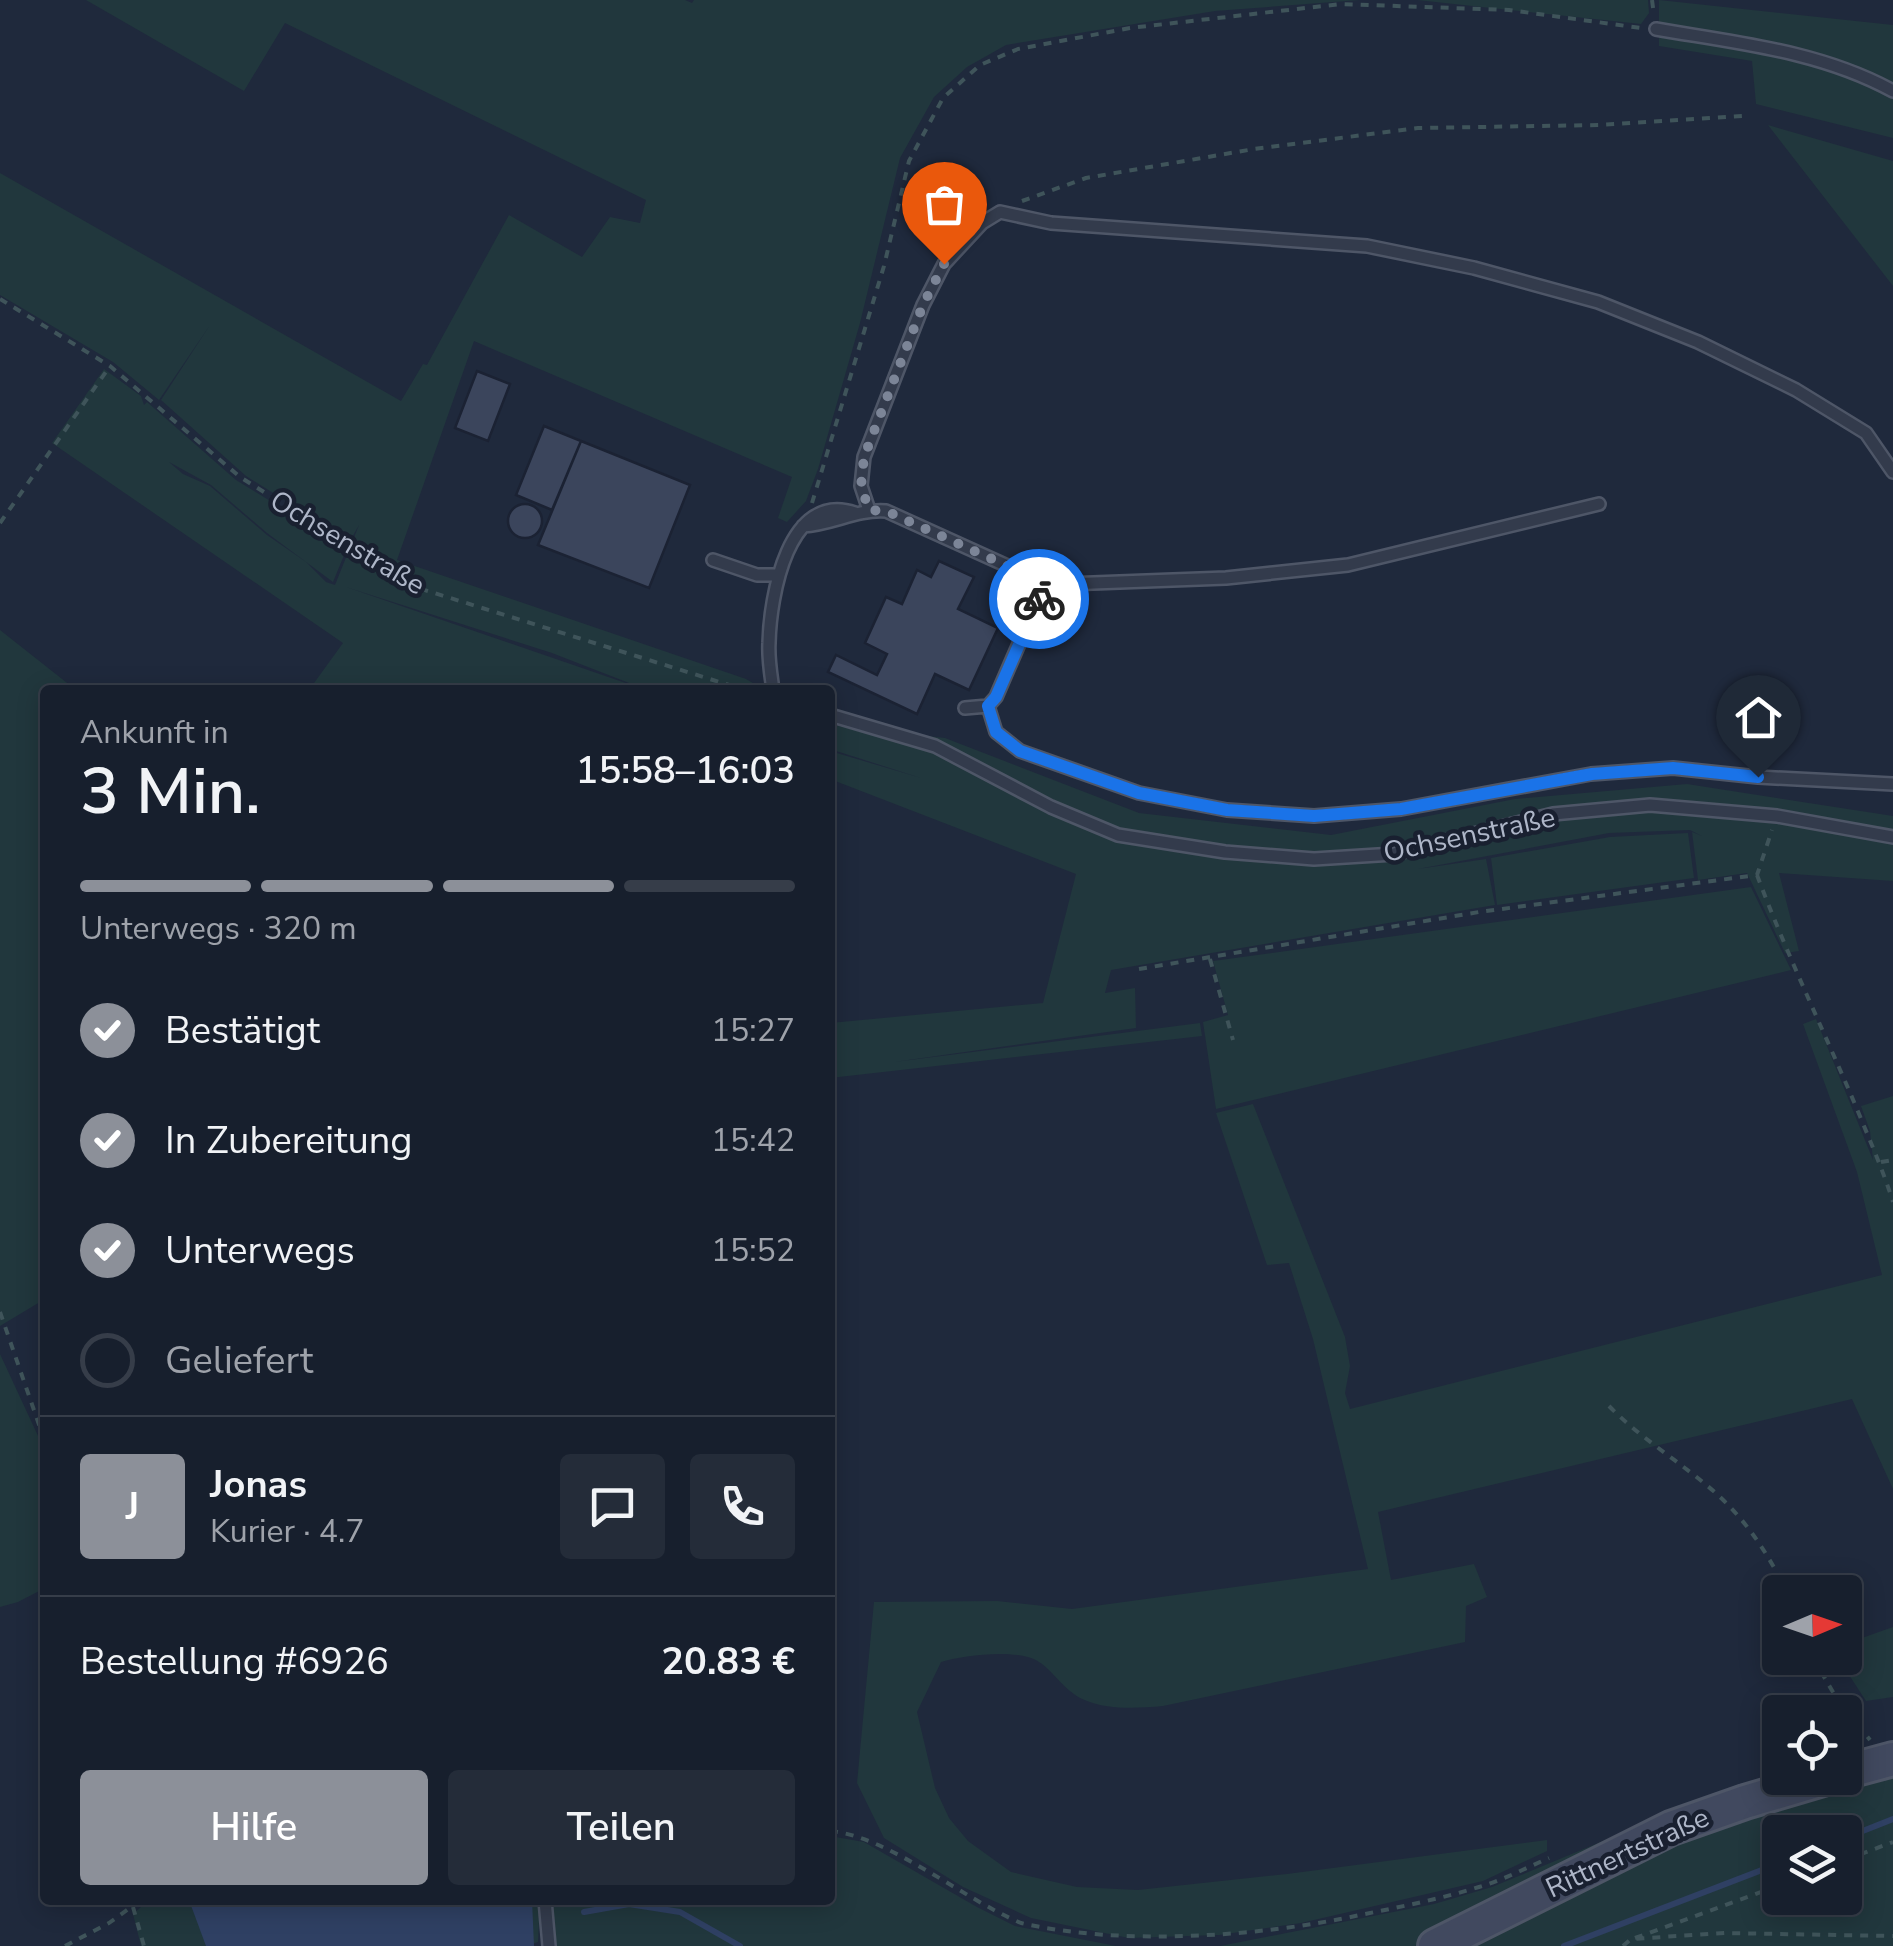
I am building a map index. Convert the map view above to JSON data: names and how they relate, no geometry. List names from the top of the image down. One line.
{"streets":{"street":["Rittnertstraße"],"lane":["Ochsenstraße"]},"north":"right","page":{"heading":["3 Min.","Ankunft in","15:58–16:03"],"panel":["Jonas","Kurier · 4.7","Bestellung #6926","20.83 €"],"bar":"Unterwegs · 320 m","list":[["Bestätigt","15:27"],["In Zubereitung","15:42"],["Unterwegs","15:52"],"Geliefert"],"round":"J","buttons":["Hilfe","Teilen"]}}
